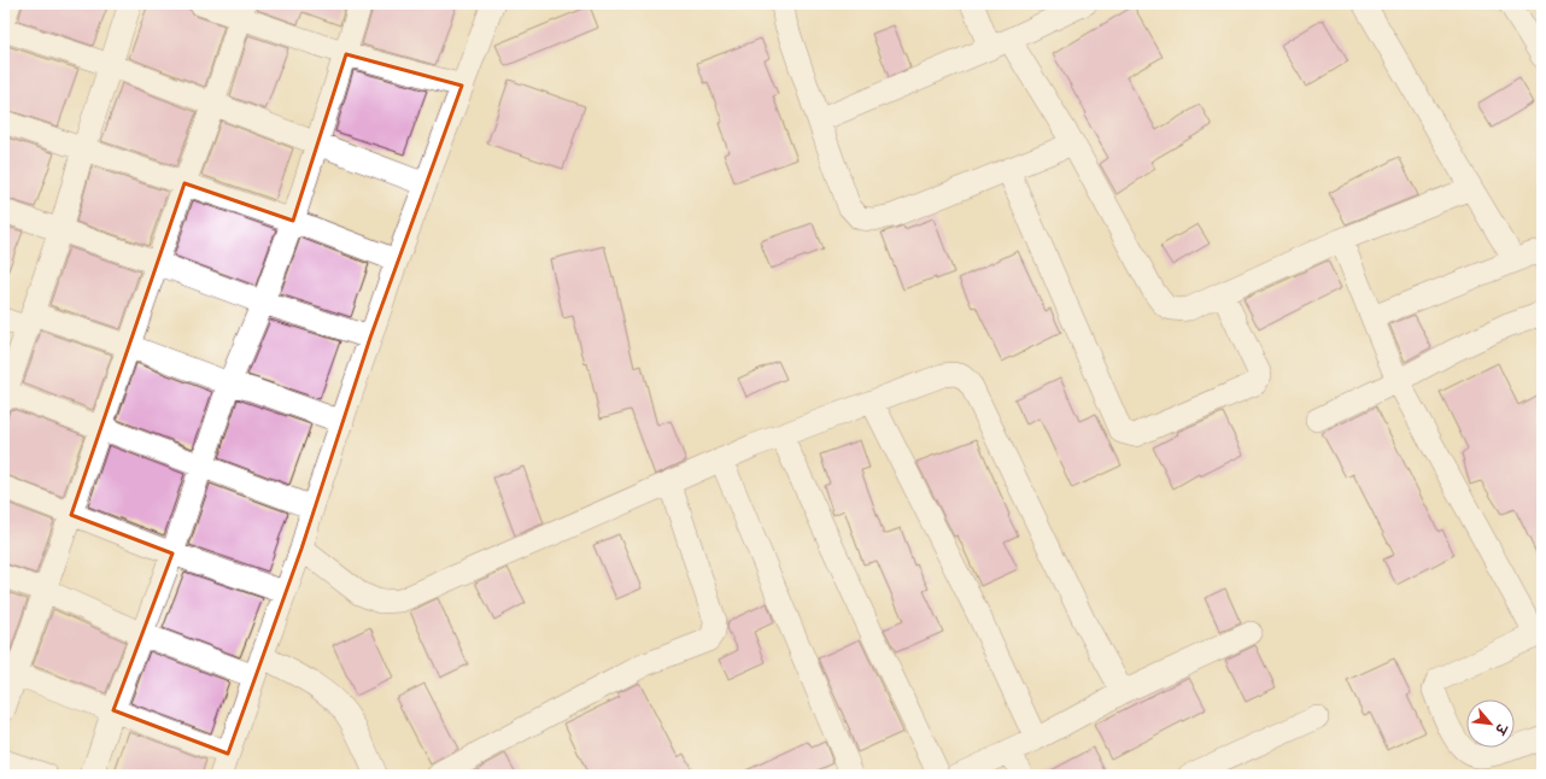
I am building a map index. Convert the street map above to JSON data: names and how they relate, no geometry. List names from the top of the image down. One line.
{"north":"bottom right"}
